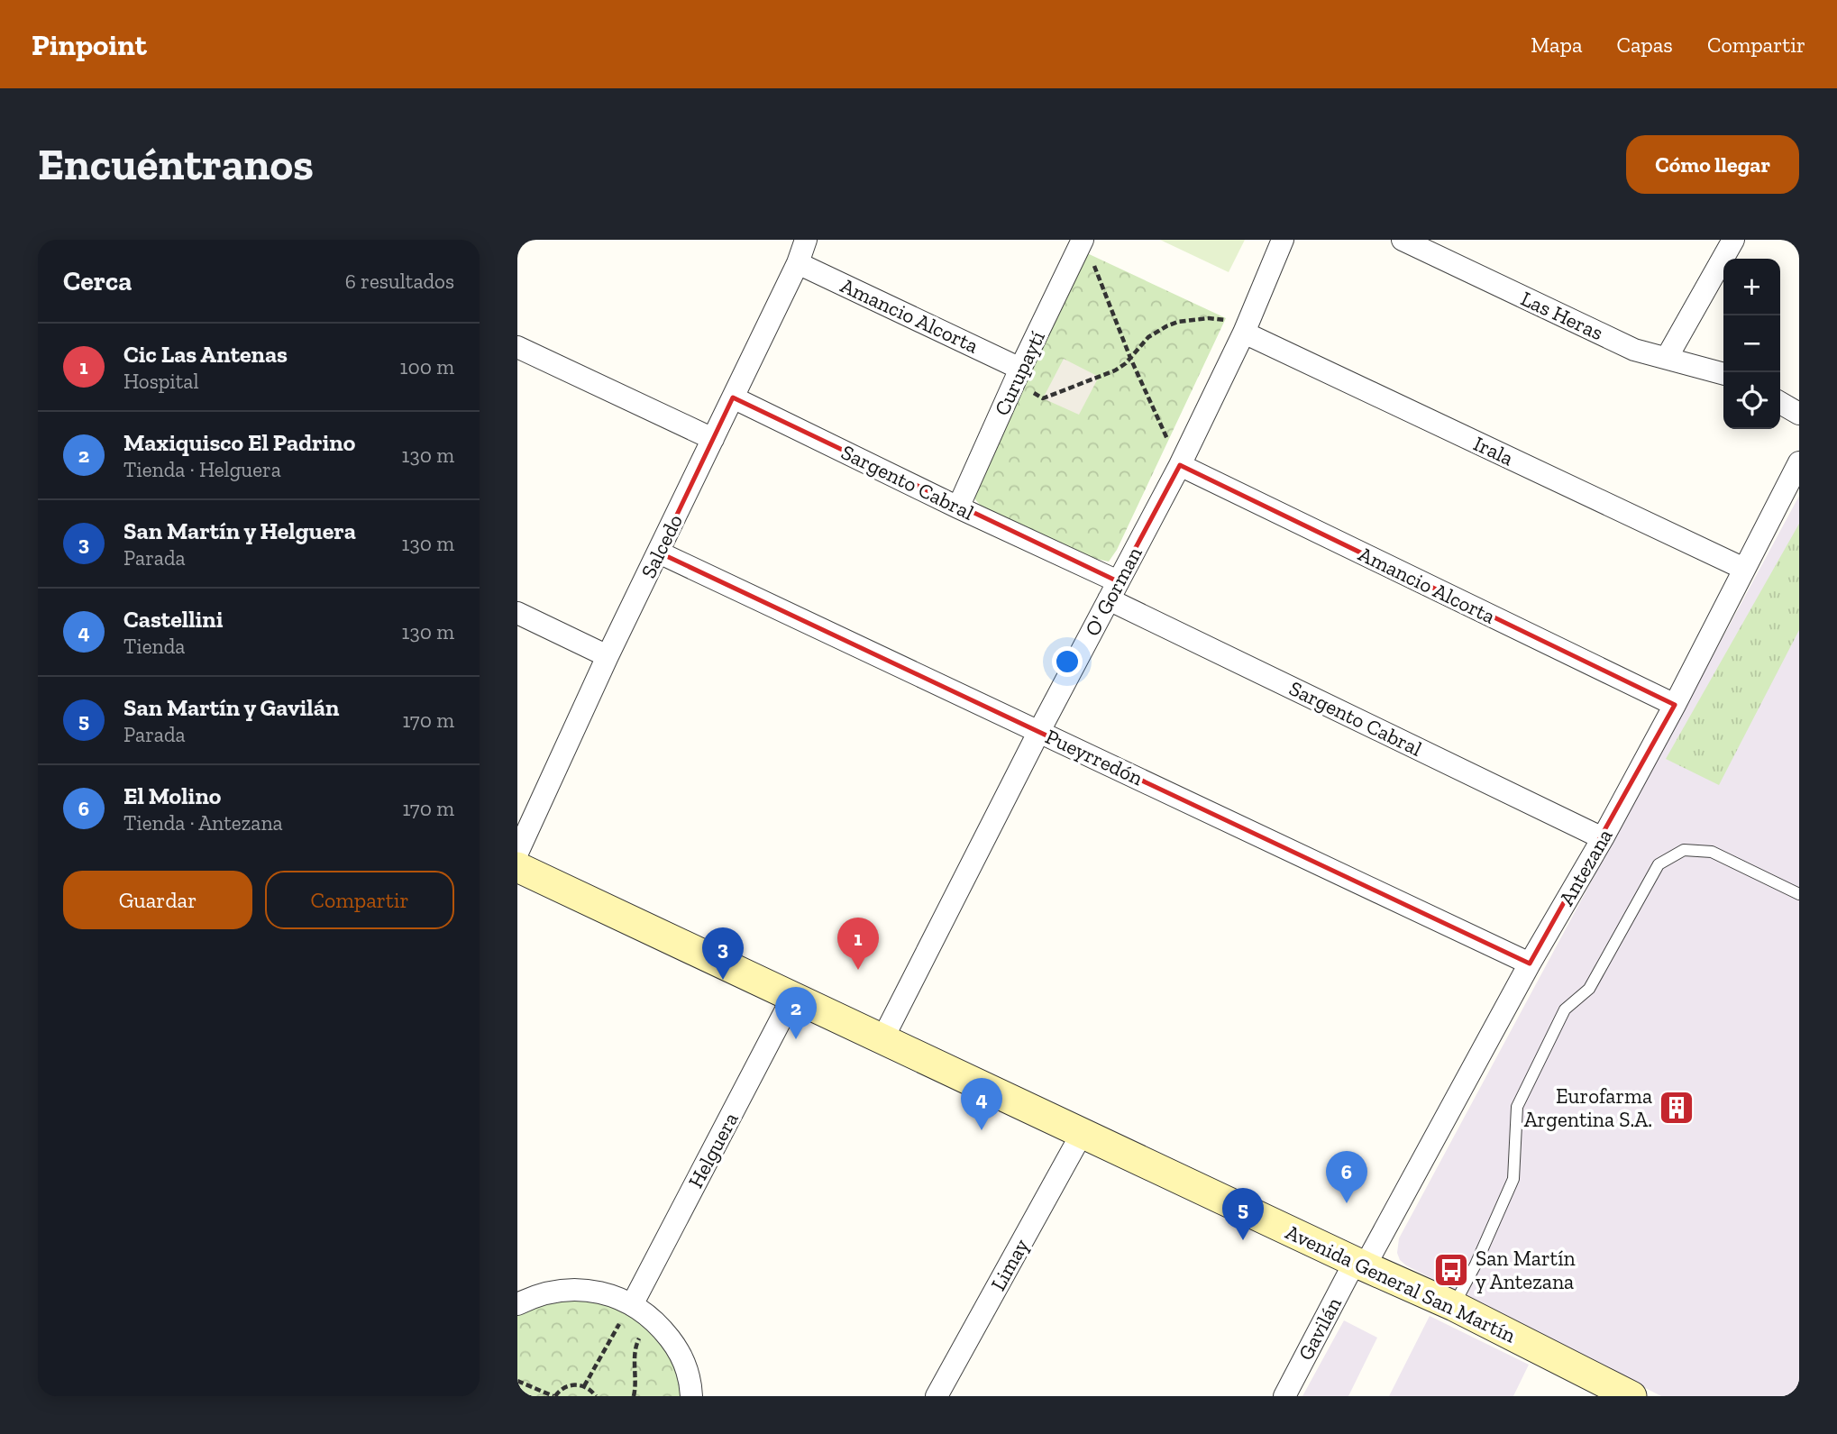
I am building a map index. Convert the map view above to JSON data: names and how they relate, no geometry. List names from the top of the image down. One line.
{"streets":{"main road":["Avenida General San Martín"],"street":["Amancio Alcorta","Las Heras","Curupaytí","Irala","Sargento Cabral","Salcedo","O' Gorman","Pueyrredón","Antezana","Helguera","Limay","Gavilán"]},"crossings":[["Amancio Alcorta","Curupaytí"],["Amancio Alcorta","Salcedo"],["Amancio Alcorta","O' Gorman"],["Amancio Alcorta","Antezana"],["Curupaytí","Sargento Cabral"],["Irala","O' Gorman"],["Irala","Antezana"],["Sargento Cabral","Salcedo"],["Sargento Cabral","O' Gorman"],["Sargento Cabral","Antezana"],["Salcedo","Pueyrredón"],["O' Gorman","Pueyrredón"],["O' Gorman","Avenida General San Martín"],["Pueyrredón","Antezana"],["Antezana","Avenida General San Martín"],["Antezana","Gavilán"],["Helguera","Avenida General San Martín"],["Limay","Avenida General San Martín"],["Avenida General San Martín","Gavilán"]],"places":{"building":["Eurofarma Argentina S.A."],"bus stop":["San Martín y Antezana"]},"page":{"header":"Pinpoint","nav":["Mapa","Capas","Compartir"],"buttons":["Cómo llegar",["Guardar","Compartir"]],"title":"Encuéntranos","heading":["Cerca","6 resultados"],"map_buttons":["+","−"],"list":[{"mark":"1","name":"Cic Las Antenas","note":"Hospital","value":"100 m"},{"mark":"2","name":"Maxiquisco El Padrino","note":"Tienda · Helguera","value":"130 m"},{"mark":"3","name":"San Martín y Helguera","note":"Parada","value":"130 m"},{"mark":"4","name":"Castellini","note":"Tienda","value":"130 m"},{"mark":"5","name":"San Martín y Gavilán","note":"Parada","value":"170 m"},{"mark":"6","name":"El Molino","note":"Tienda · Antezana","value":"170 m"}],"pins":["1","3","2","4","6","5"]}}
